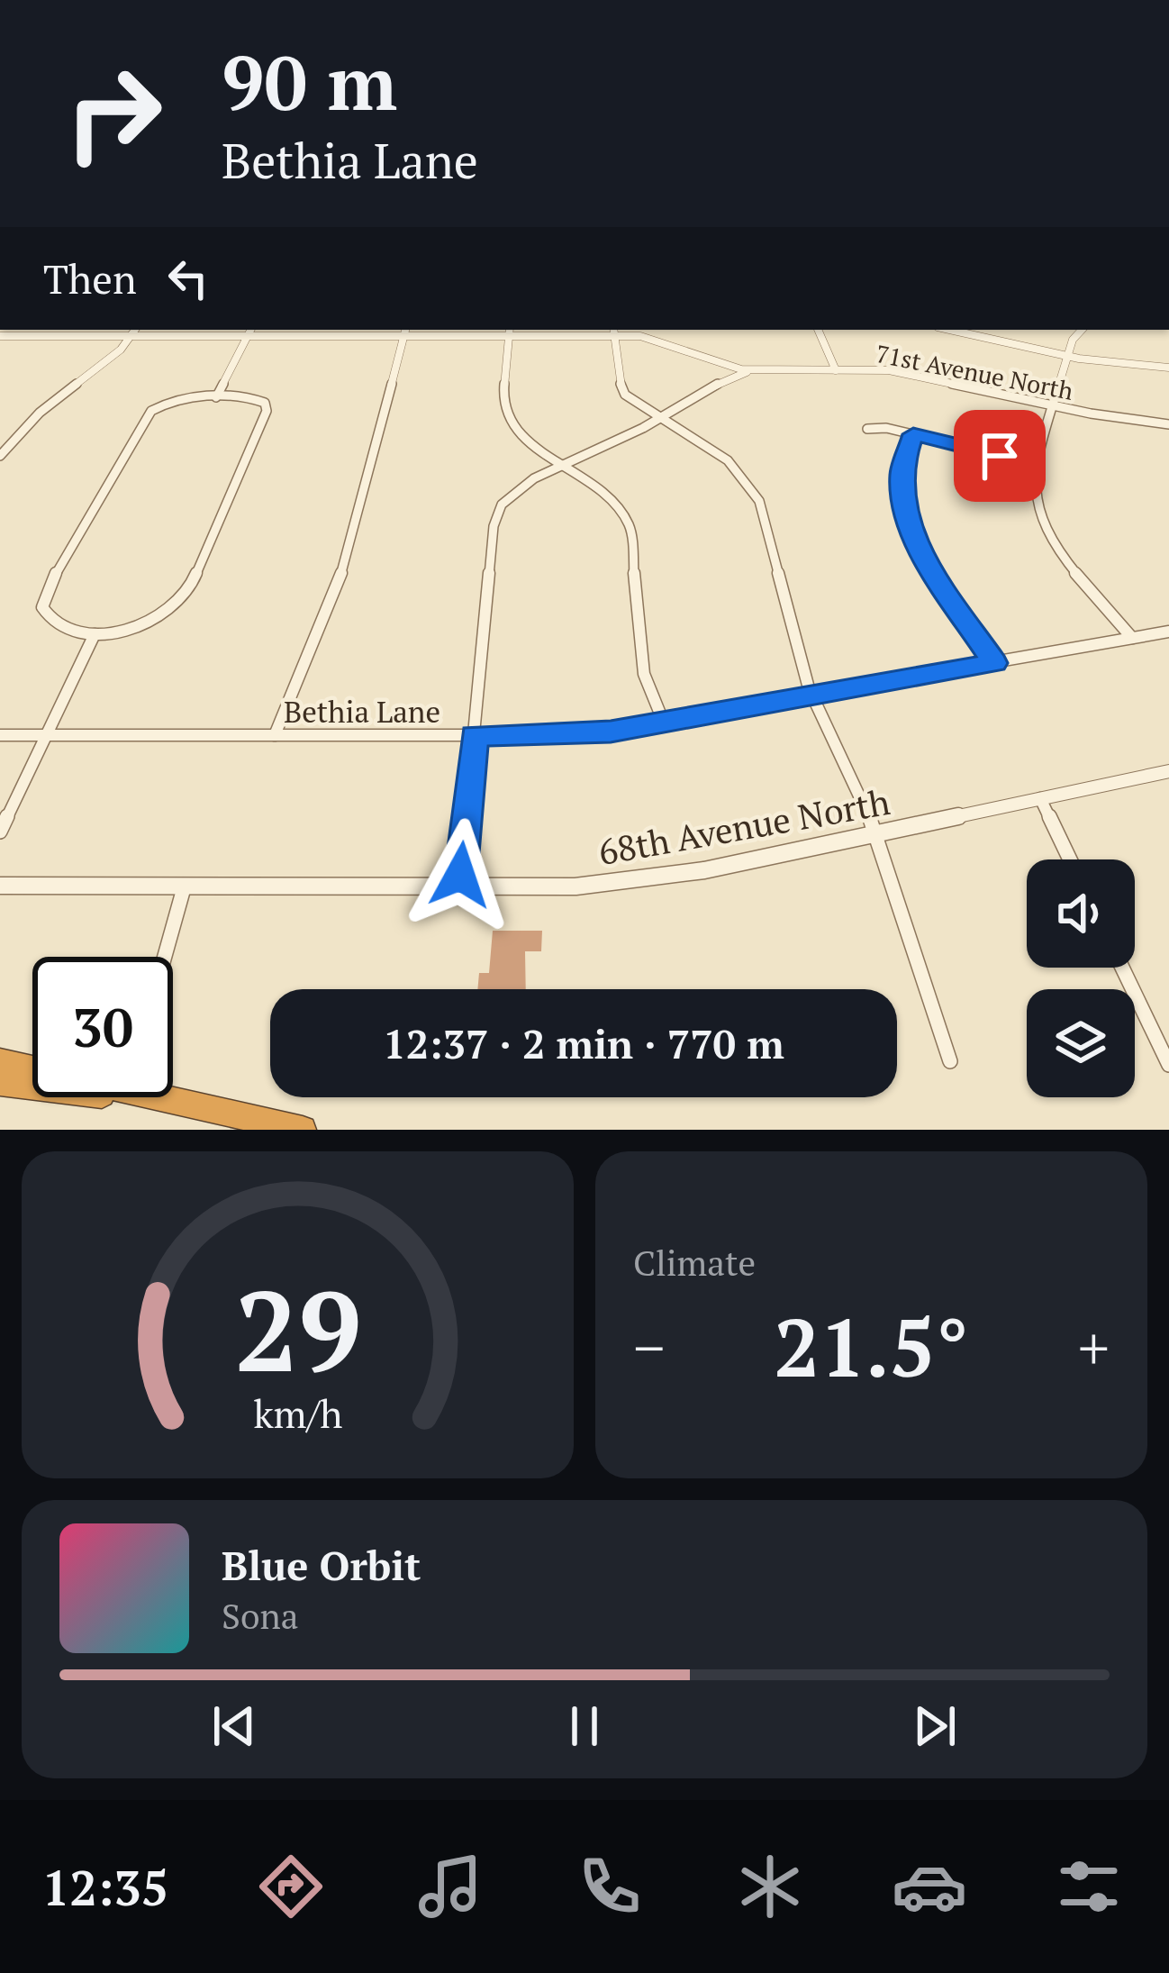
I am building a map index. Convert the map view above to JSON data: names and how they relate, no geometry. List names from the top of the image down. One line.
{"streets":{"street":["71st Avenue North","Bethia Lane","68th Avenue North"]},"page":{"turn":["90 m","Bethia Lane"],"then":"Then","limit":"30","trip":"12:37 · 2 min · 770 m","tile":"Climate","heat":["−","21.5°","+"],"song":["Blue Orbit","Sona"],"tabs":"12:35","gauge":["29","km/h"]}}
